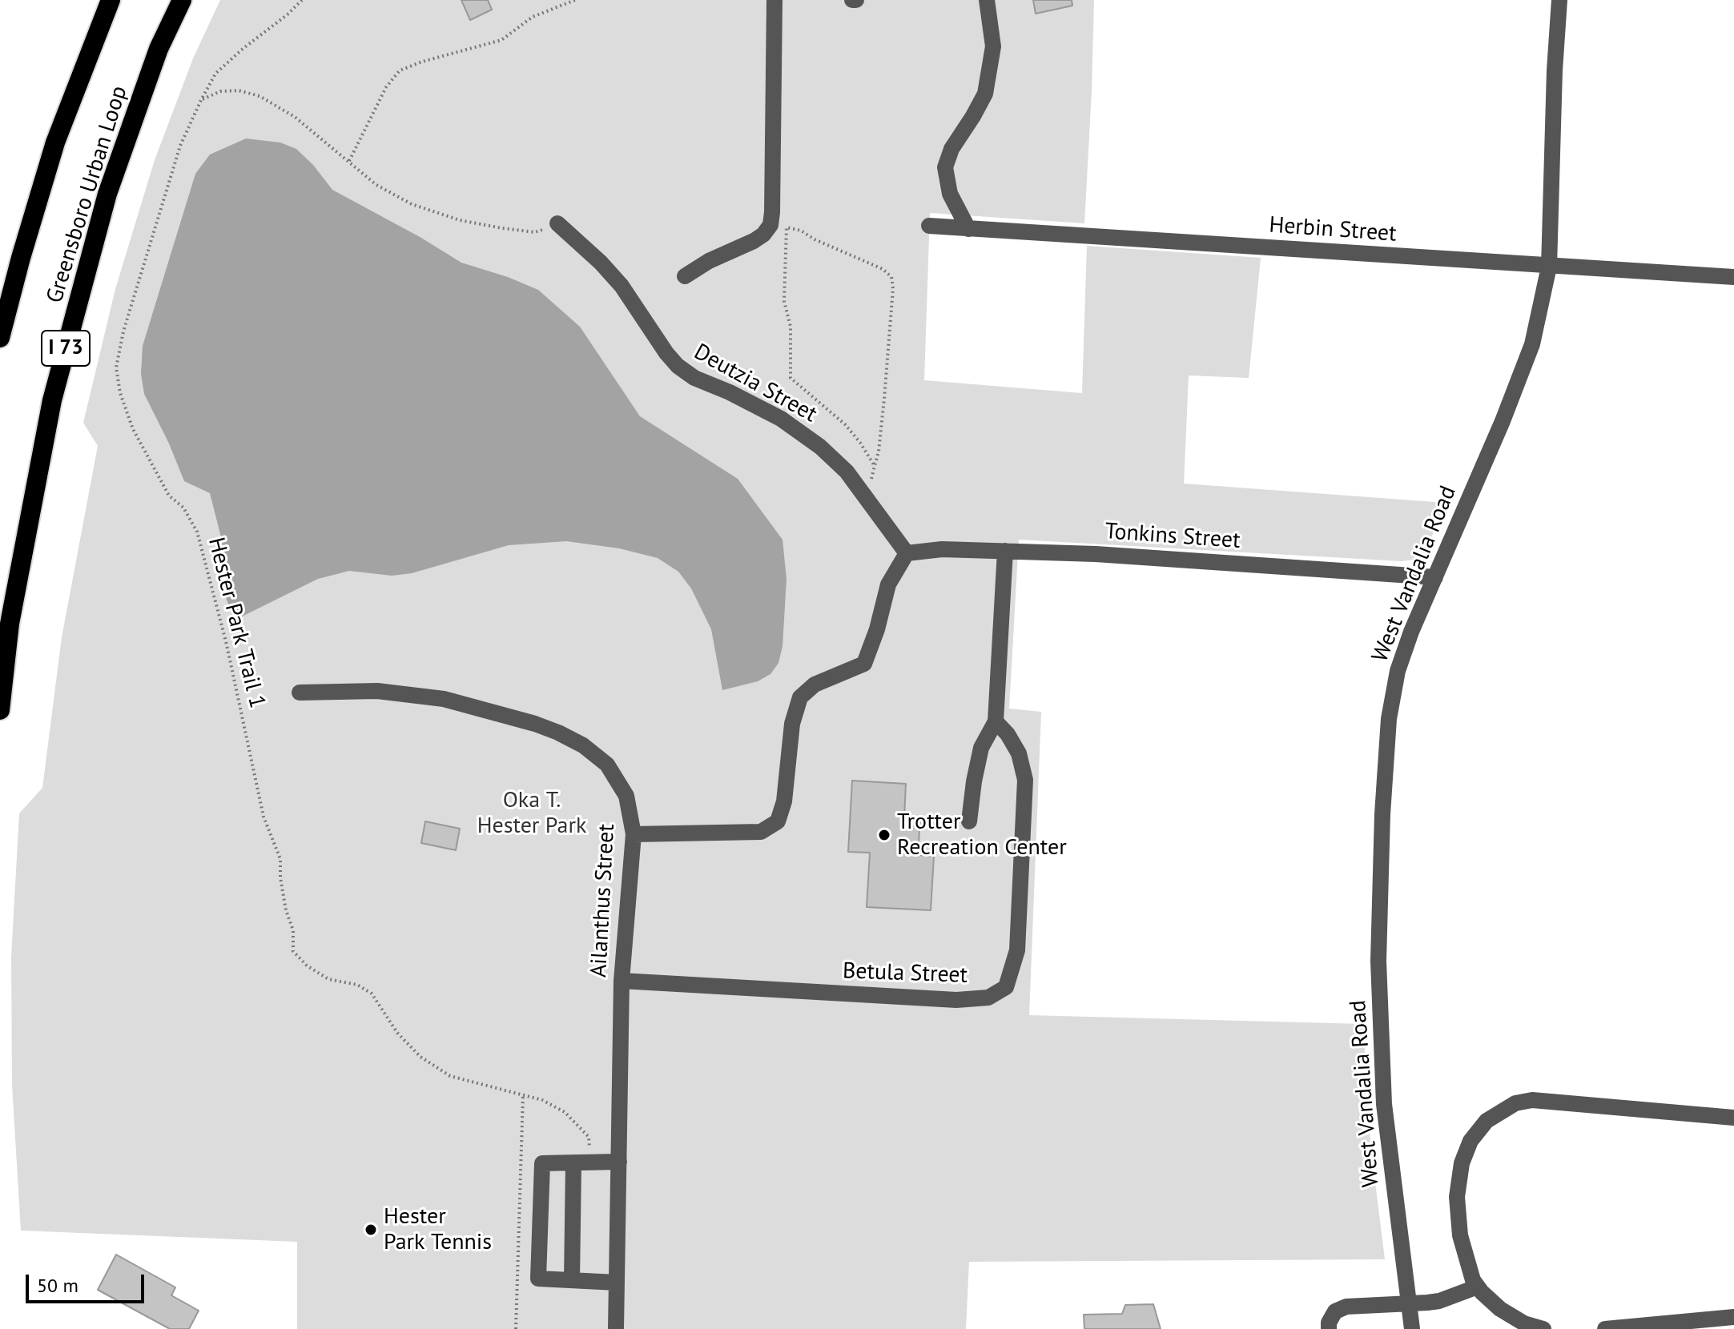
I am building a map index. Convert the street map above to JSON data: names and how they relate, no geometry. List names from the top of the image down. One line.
{"streets":{"highway":["Greensboro Urban Loop","I 73"],"street":["Herbin Street","Deutzia Street","Tonkins Street","West Vandalia Road","Ailanthus Street","Betula Street"],"path":["Hester Park Trail 1"]},"crossings":[["Herbin Street","West Vandalia Road"],["Deutzia Street","Tonkins Street"],["Tonkins Street","West Vandalia Road"],["Ailanthus Street","Betula Street"]],"parks":["Oka T. Hester Park"],"places":["Trotter Recreation Center","Hester Park Tennis"],"scale_bar":"50 m"}
